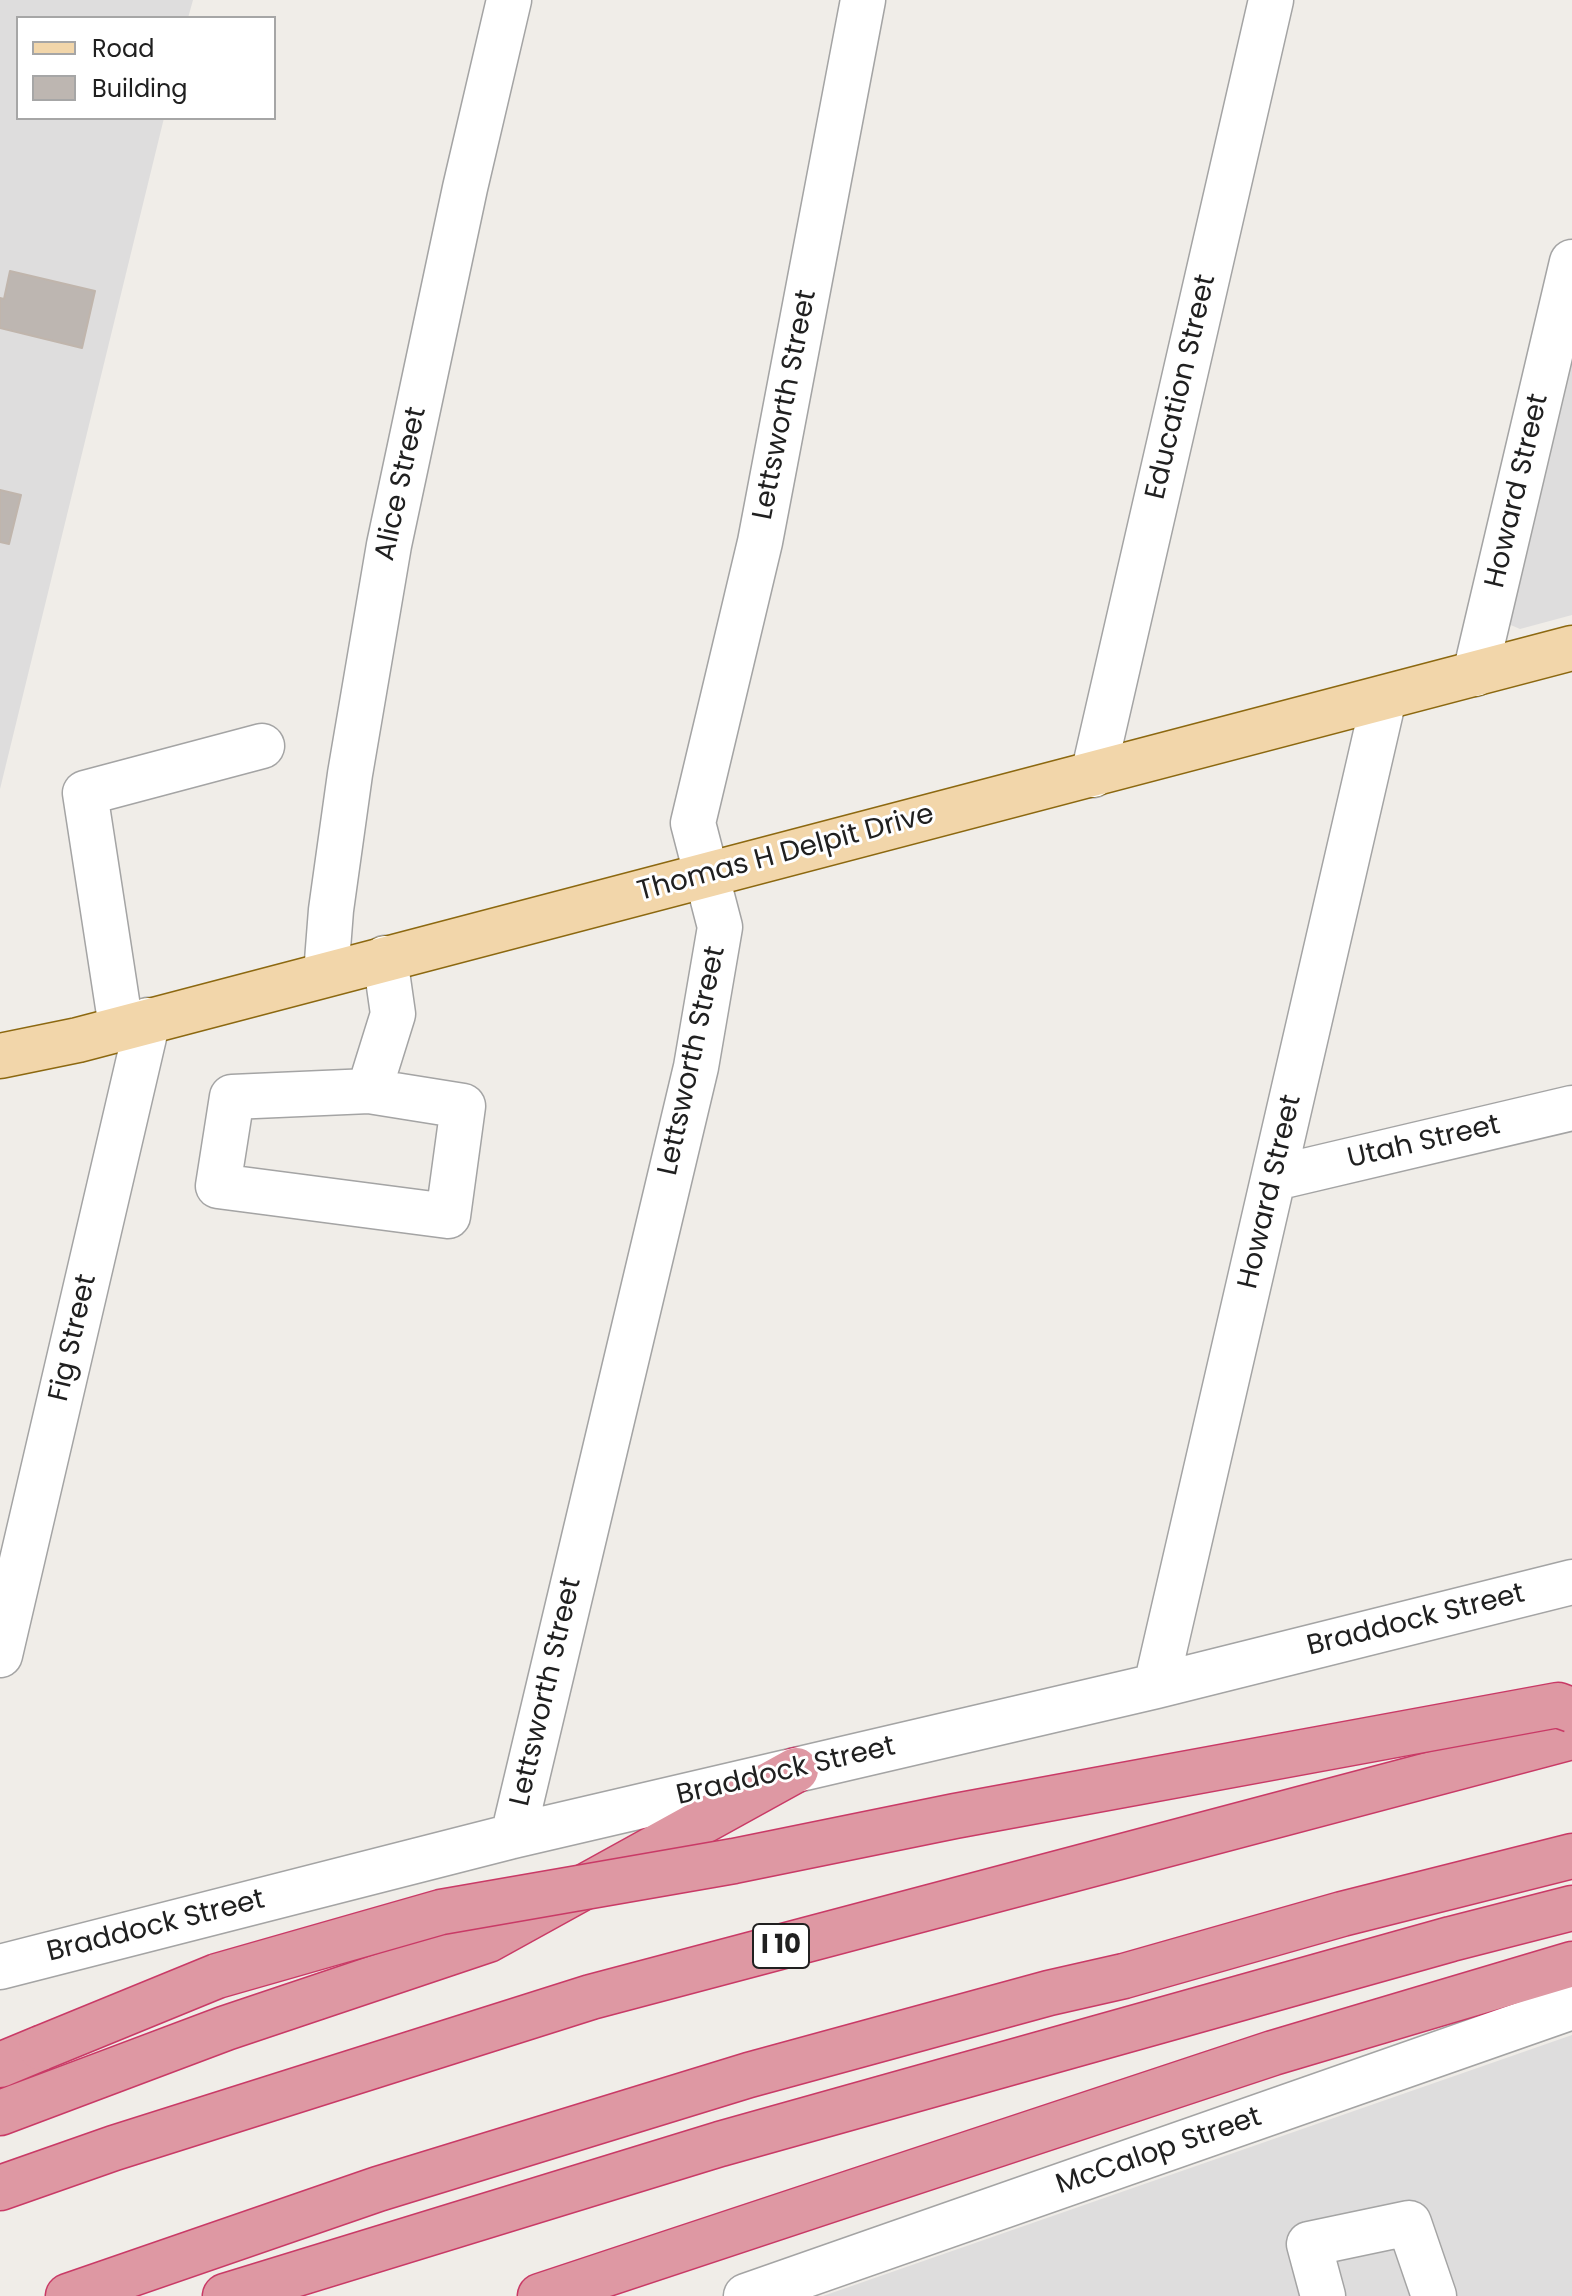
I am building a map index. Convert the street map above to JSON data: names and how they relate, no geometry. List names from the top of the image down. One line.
{"streets":{"highway":["I 10"],"main road":["Thomas H Delpit Drive"],"street":["Education Street","Lettsworth Street","Alice Street","Howard Street","Utah Street","Fig Street","Braddock Street","McCalop Street"]},"crossings":[["Education Street","Thomas H Delpit Drive"],["Lettsworth Street","Thomas H Delpit Drive"],["Lettsworth Street","Braddock Street"],["Alice Street","Thomas H Delpit Drive"],["Howard Street","Thomas H Delpit Drive"],["Howard Street","Utah Street"],["Howard Street","Braddock Street"],["Thomas H Delpit Drive","Fig Street"]],"legend":["Road","Building"]}
